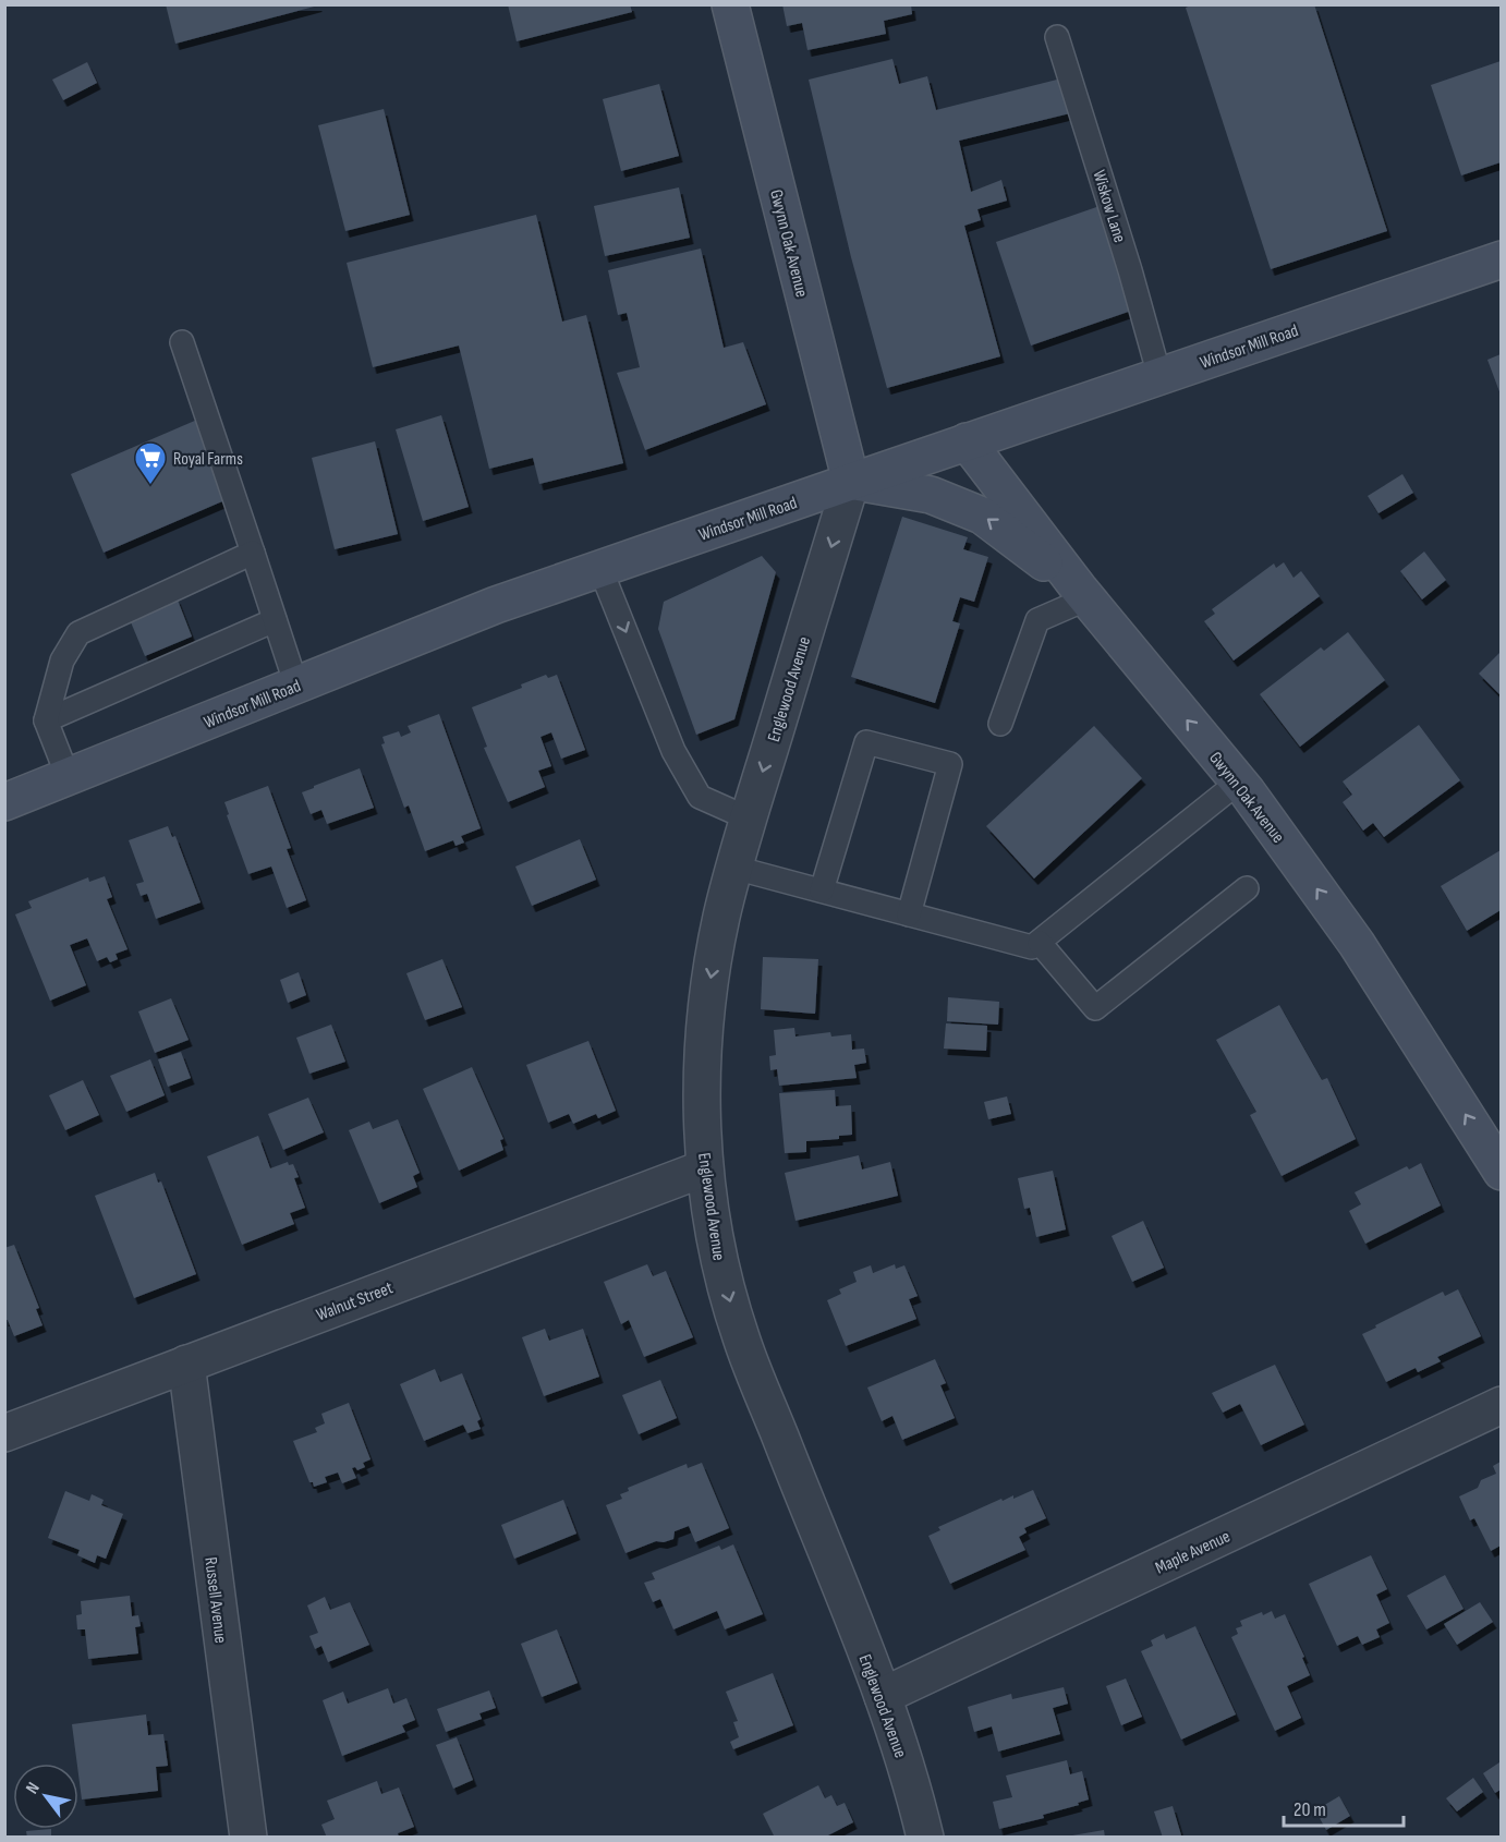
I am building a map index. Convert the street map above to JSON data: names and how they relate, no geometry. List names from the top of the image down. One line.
{"streets":{"main road":["Gwynn Oak Avenue","Windsor Mill Road"],"street":["Englewood Avenue","Walnut Street","Maple Avenue","Russell Avenue"],"lane":["Wiskow Lane"]},"crossings":[["Wiskow Lane","Windsor Mill Road"],["Gwynn Oak Avenue","Windsor Mill Road"],["Gwynn Oak Avenue","Englewood Avenue"],["Windsor Mill Road","Englewood Avenue"],["Englewood Avenue","Walnut Street"],["Englewood Avenue","Maple Avenue"],["Walnut Street","Russell Avenue"]],"one_way":["Gwynn Oak Avenue","Englewood Avenue"],"places":{"supermarket":["Royal Farms"]},"scale_bar":"20 m","north":"top left"}
